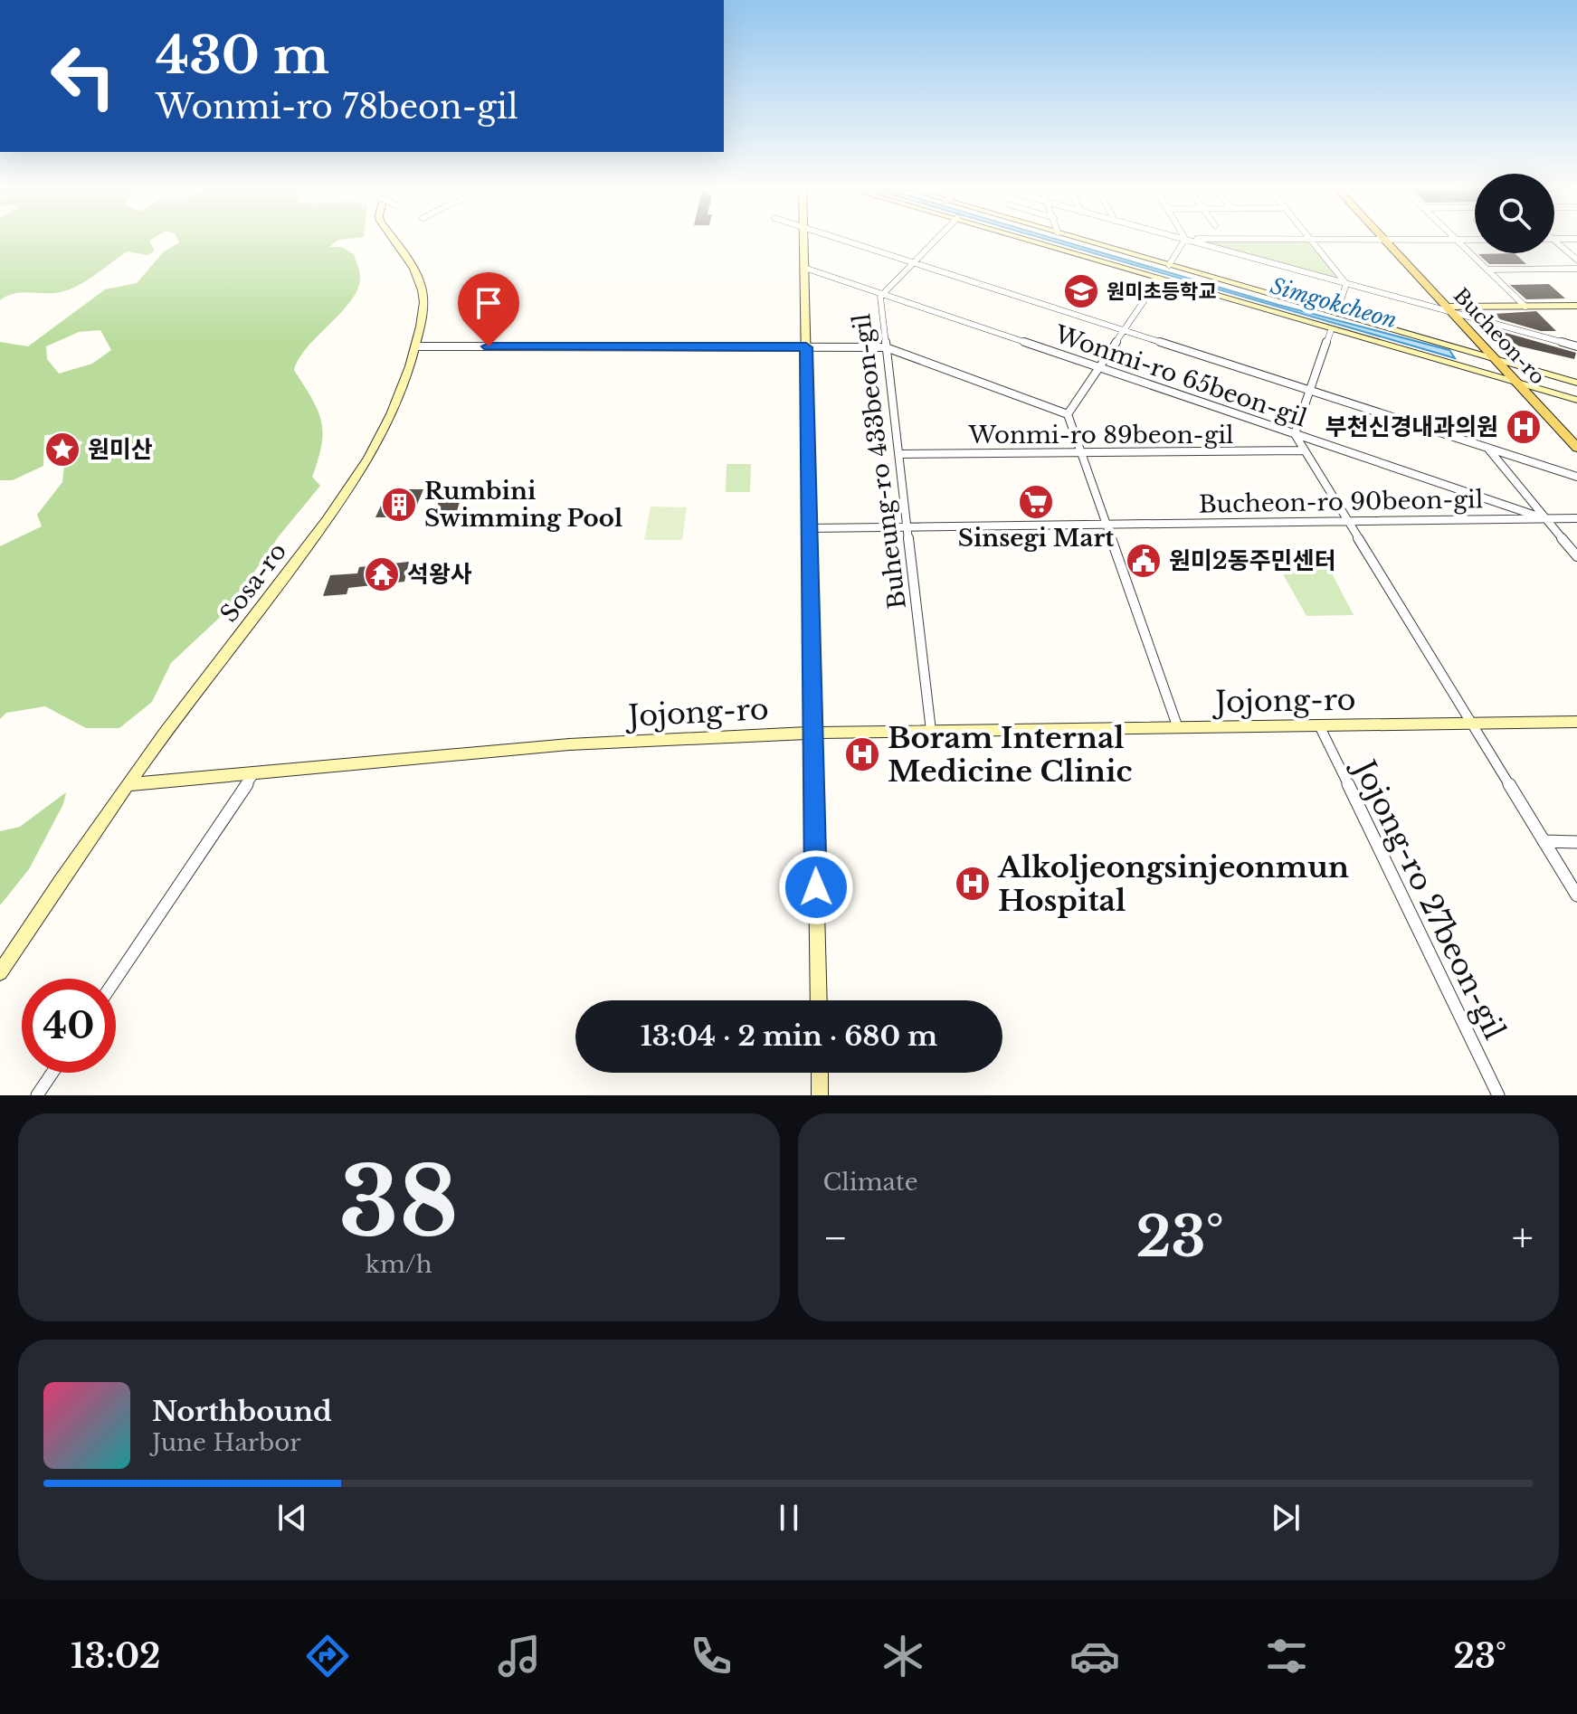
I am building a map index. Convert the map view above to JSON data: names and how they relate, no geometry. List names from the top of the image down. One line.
{"streets":{"main road":["Bucheon-ro"],"street":["Wonmi-ro 65beon-gil","Wonmi-ro 89beon-gil","Buheung-ro 433beon-gil","Bucheon-ro 90beon-gil","Sosa-ro","Jojong-ro","Jojong-ro 27beon-gil"]},"crossings":[["Wonmi-ro 65beon-gil","Buheung-ro 433beon-gil"],["Wonmi-ro 65beon-gil","Bucheon-ro 90beon-gil"],["Wonmi-ro 89beon-gil","Buheung-ro 433beon-gil"],["Buheung-ro 433beon-gil","Bucheon-ro 90beon-gil"],["Buheung-ro 433beon-gil","Jojong-ro"],["Sosa-ro","Jojong-ro"],["Jojong-ro","Jojong-ro 27beon-gil"]],"water":["Simgokcheon"],"places":{"school or university":["원미초등학교"],"hospital":["부천신경내과의원","Boram Internal Medicine Clinic","Alkoljeongsinjeonmun Hospital"],"place":["원미산"],"supermarket":["Sinsegi Mart"],"building":["Rumbini Swimming Pool"],"public building":["원미2동주민센터"],"temple":["석왕사"]},"page":{"turn":["430 m","Wonmi-ro 78beon-gil"],"limit":"40","trip":"13:04 · 2 min · 680 m","tile":[["38","km/h"],"Climate"],"heat":["−","23°","+"],"song":["Northbound","June Harbor"],"tabs":["13:02","23°"]}}
